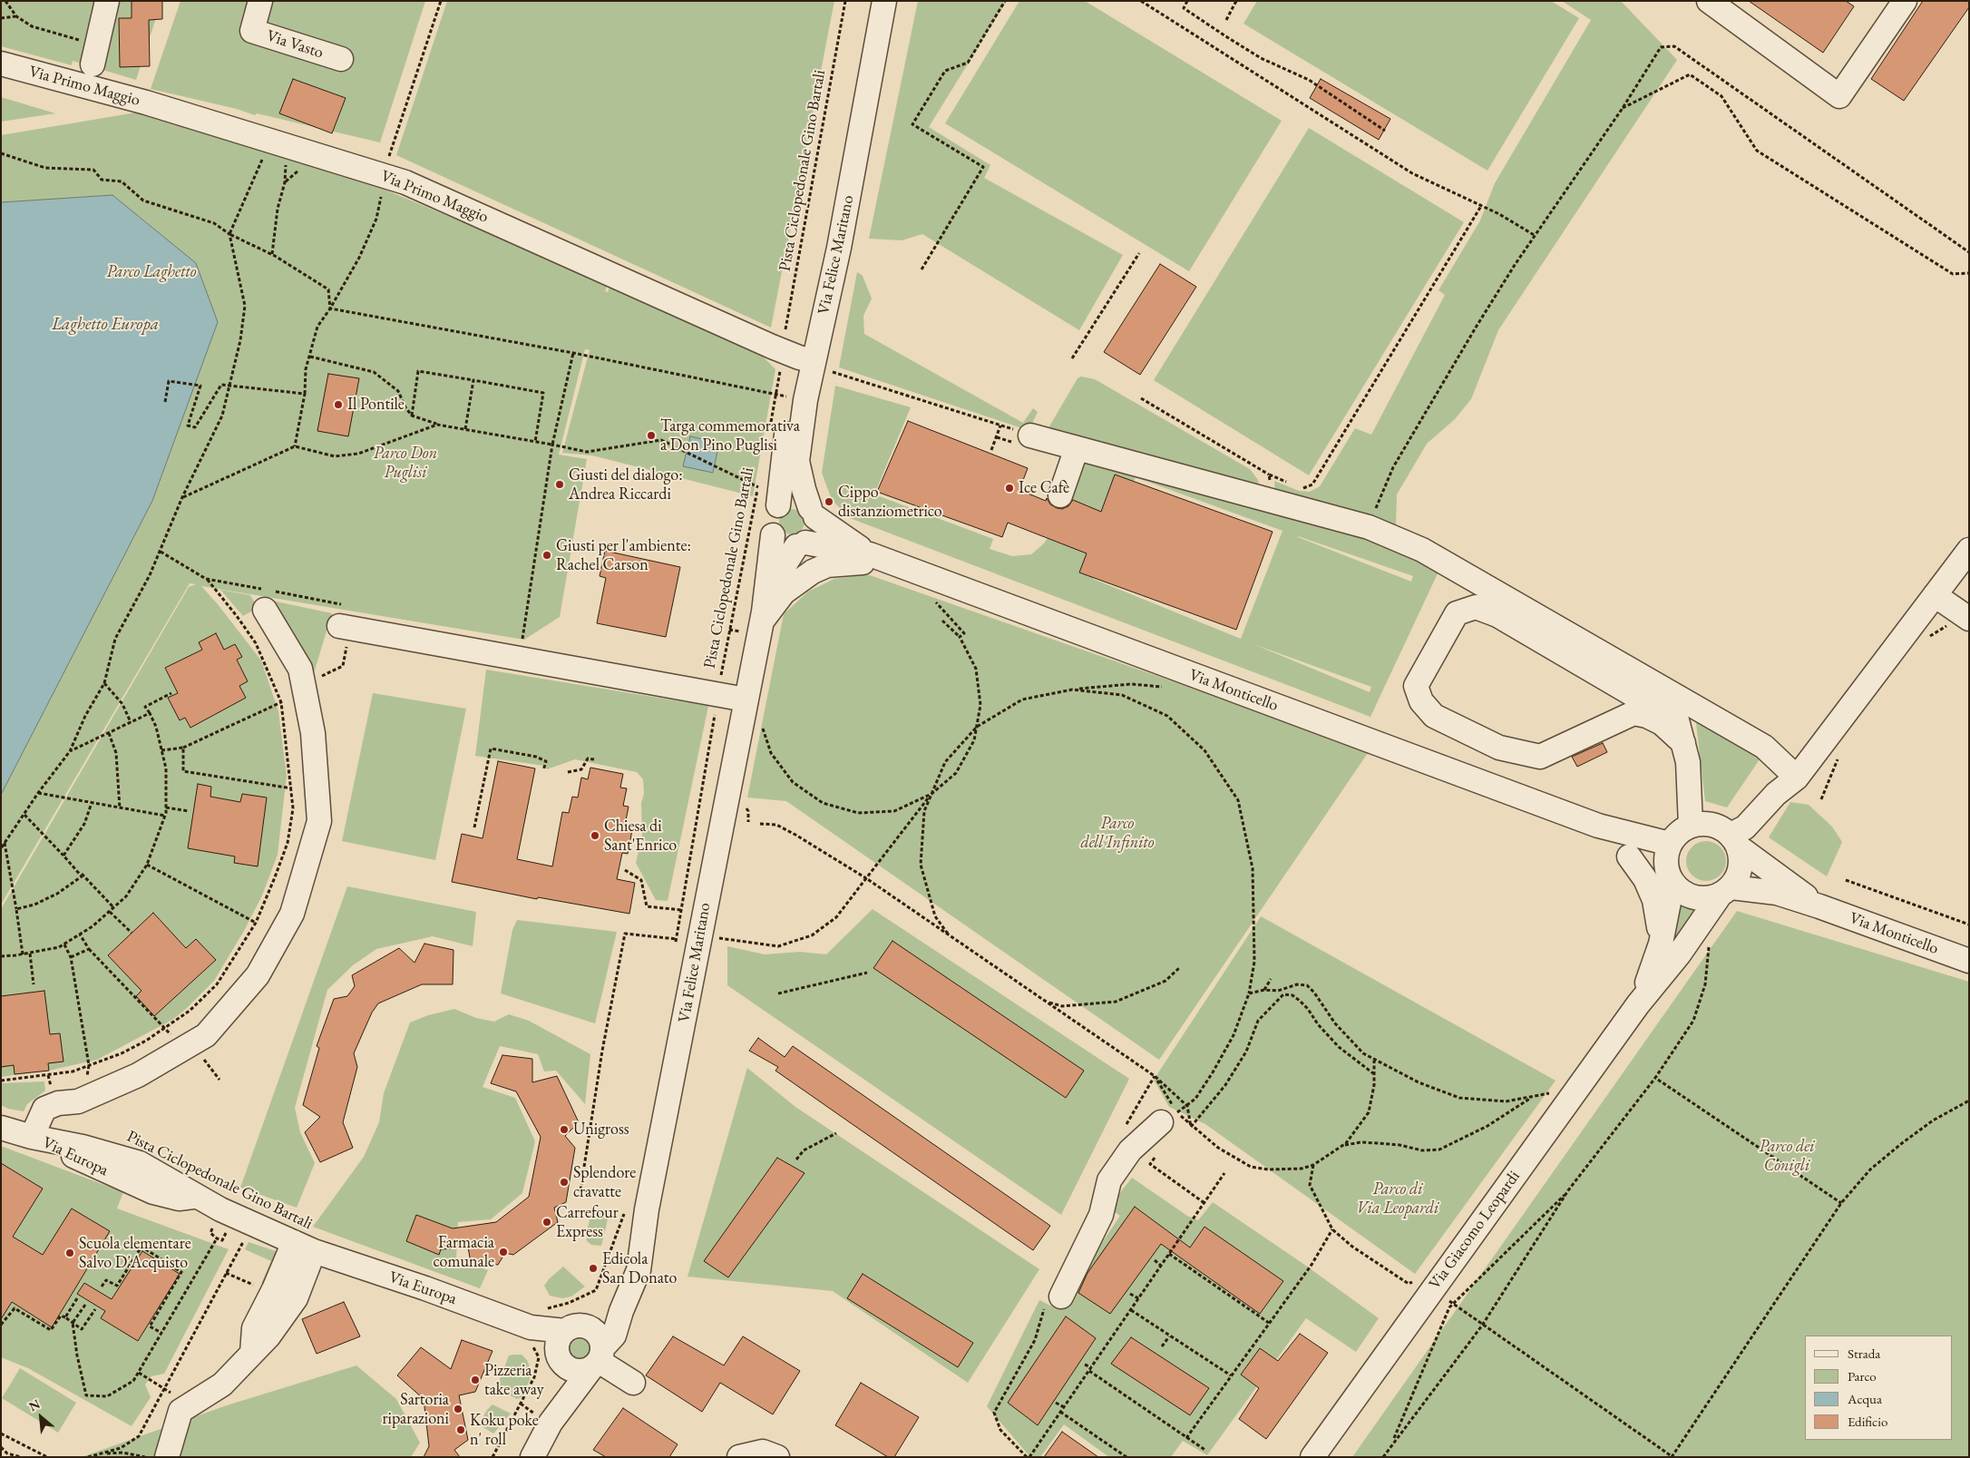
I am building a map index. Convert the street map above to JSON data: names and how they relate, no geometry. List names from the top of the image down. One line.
{"streets":{"street":["Via Vasto","Via Primo Maggio","Via Felice Maritano","Via Monticello","Via Europa","Via Giacomo Leopardi"],"path":["Pista Ciclopedonale Gino Bartali"]},"crossings":[["Via Primo Maggio","Via Felice Maritano"],["Via Felice Maritano","Via Monticello"],["Via Felice Maritano","Via Europa"],["Via Monticello","Via Giacomo Leopardi"]],"water":["Laghetto Europa"],"parks":["Parco Laghetto","Parco Don Puglisi","Parco dell'Infinito","Parco dei Conigli","Parco di Via Leopardi"],"places":["Il Pontile","Targa commemorativa a Don Pino Puglisi","Giusti del dialogo: Andrea Riccardi","Ice Cafè","Cippo distanziometrico","Giusti per l'ambiente: Rachel Carson","Chiesa di Sant'Enrico","Unigross","Splendore cravatte","Carrefour Express","Farmacia comunale","Scuola elementare Salvo D'Acquisto","Edicola San Donato","Pizzeria take away","Sartoria riparazioni","Koku poke n' roll"],"legend":["Strada","Parco","Acqua","Edificio"],"north":"top left"}
